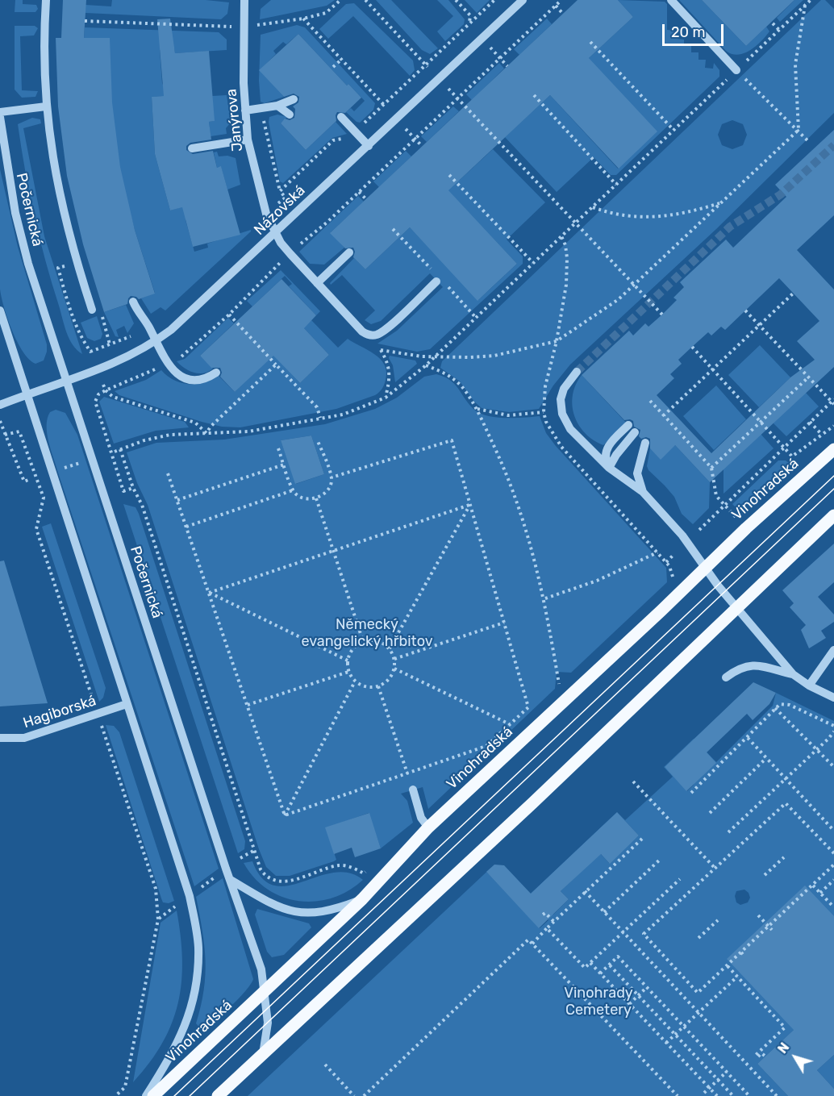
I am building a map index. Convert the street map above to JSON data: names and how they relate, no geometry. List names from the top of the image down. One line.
{"streets":{"main road":["Vinohradská"],"street":["Janýrova","Počernická","Názovská","Hagiborská"]},"crossings":[["Janýrova","Názovská"],["Počernická","Názovská"],["Počernická","Vinohradská"]],"parks":["Německý evangelický hřbitov","Vinohrady Cemetery"],"scale_bar":"20 m","north":"top left"}
